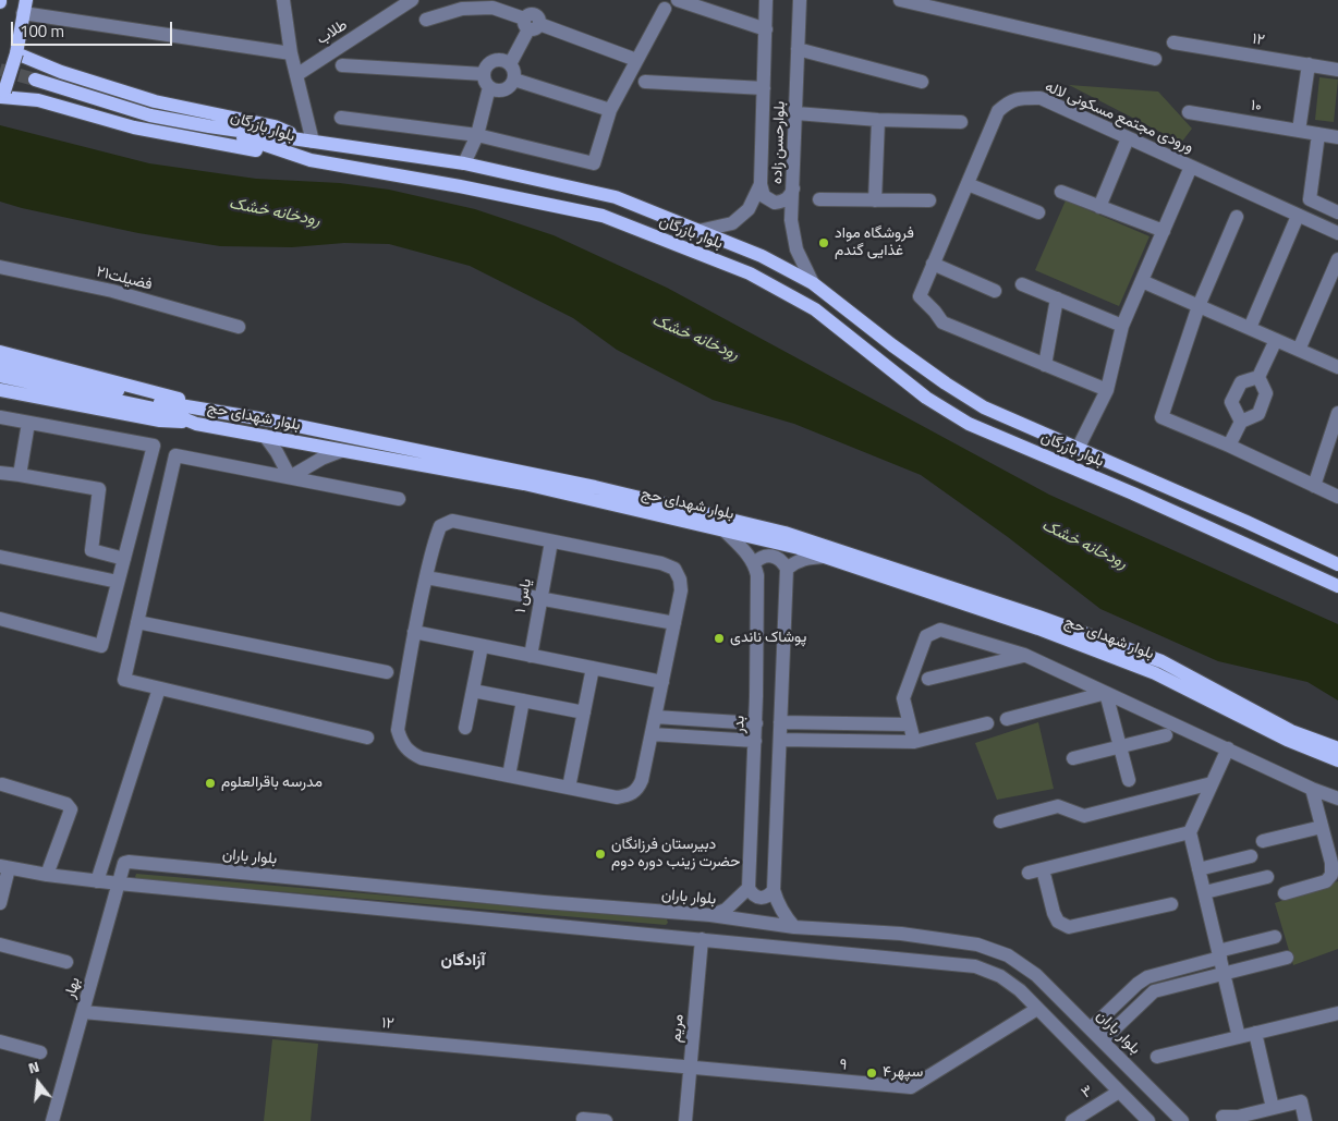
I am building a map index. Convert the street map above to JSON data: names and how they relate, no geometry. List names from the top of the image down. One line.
{"streets":{"main road":["بلوار بازرگان","بلوار شهدای حج"],"street":["طلاب","۱۲","۱۰","ورودی مجتمع مسکونی لاله","بلوارحسن زاده","فضیلت۲۱","یاس ۱","بدر","بلوار باران","بهار","مریم","۹","۳"]},"crossings":[["۱۲","بهار"],["۱۲","مریم"],["۱۲","۹"],["بلوار بازرگان","بلوارحسن زاده"],["بلوار باران","بهار"],["مریم","۹"]],"districts":["آزادگان"],"water":["رودخانه خشک"],"places":["فروشگاه مواد غذایی گندم","پوشاک ناندی","مدرسه باقرالعلوم","دبیرستان فرزانگان حضرت زینب دوره دوم","سپهر۴"],"scale_bar":"100 m","north":"top"}
